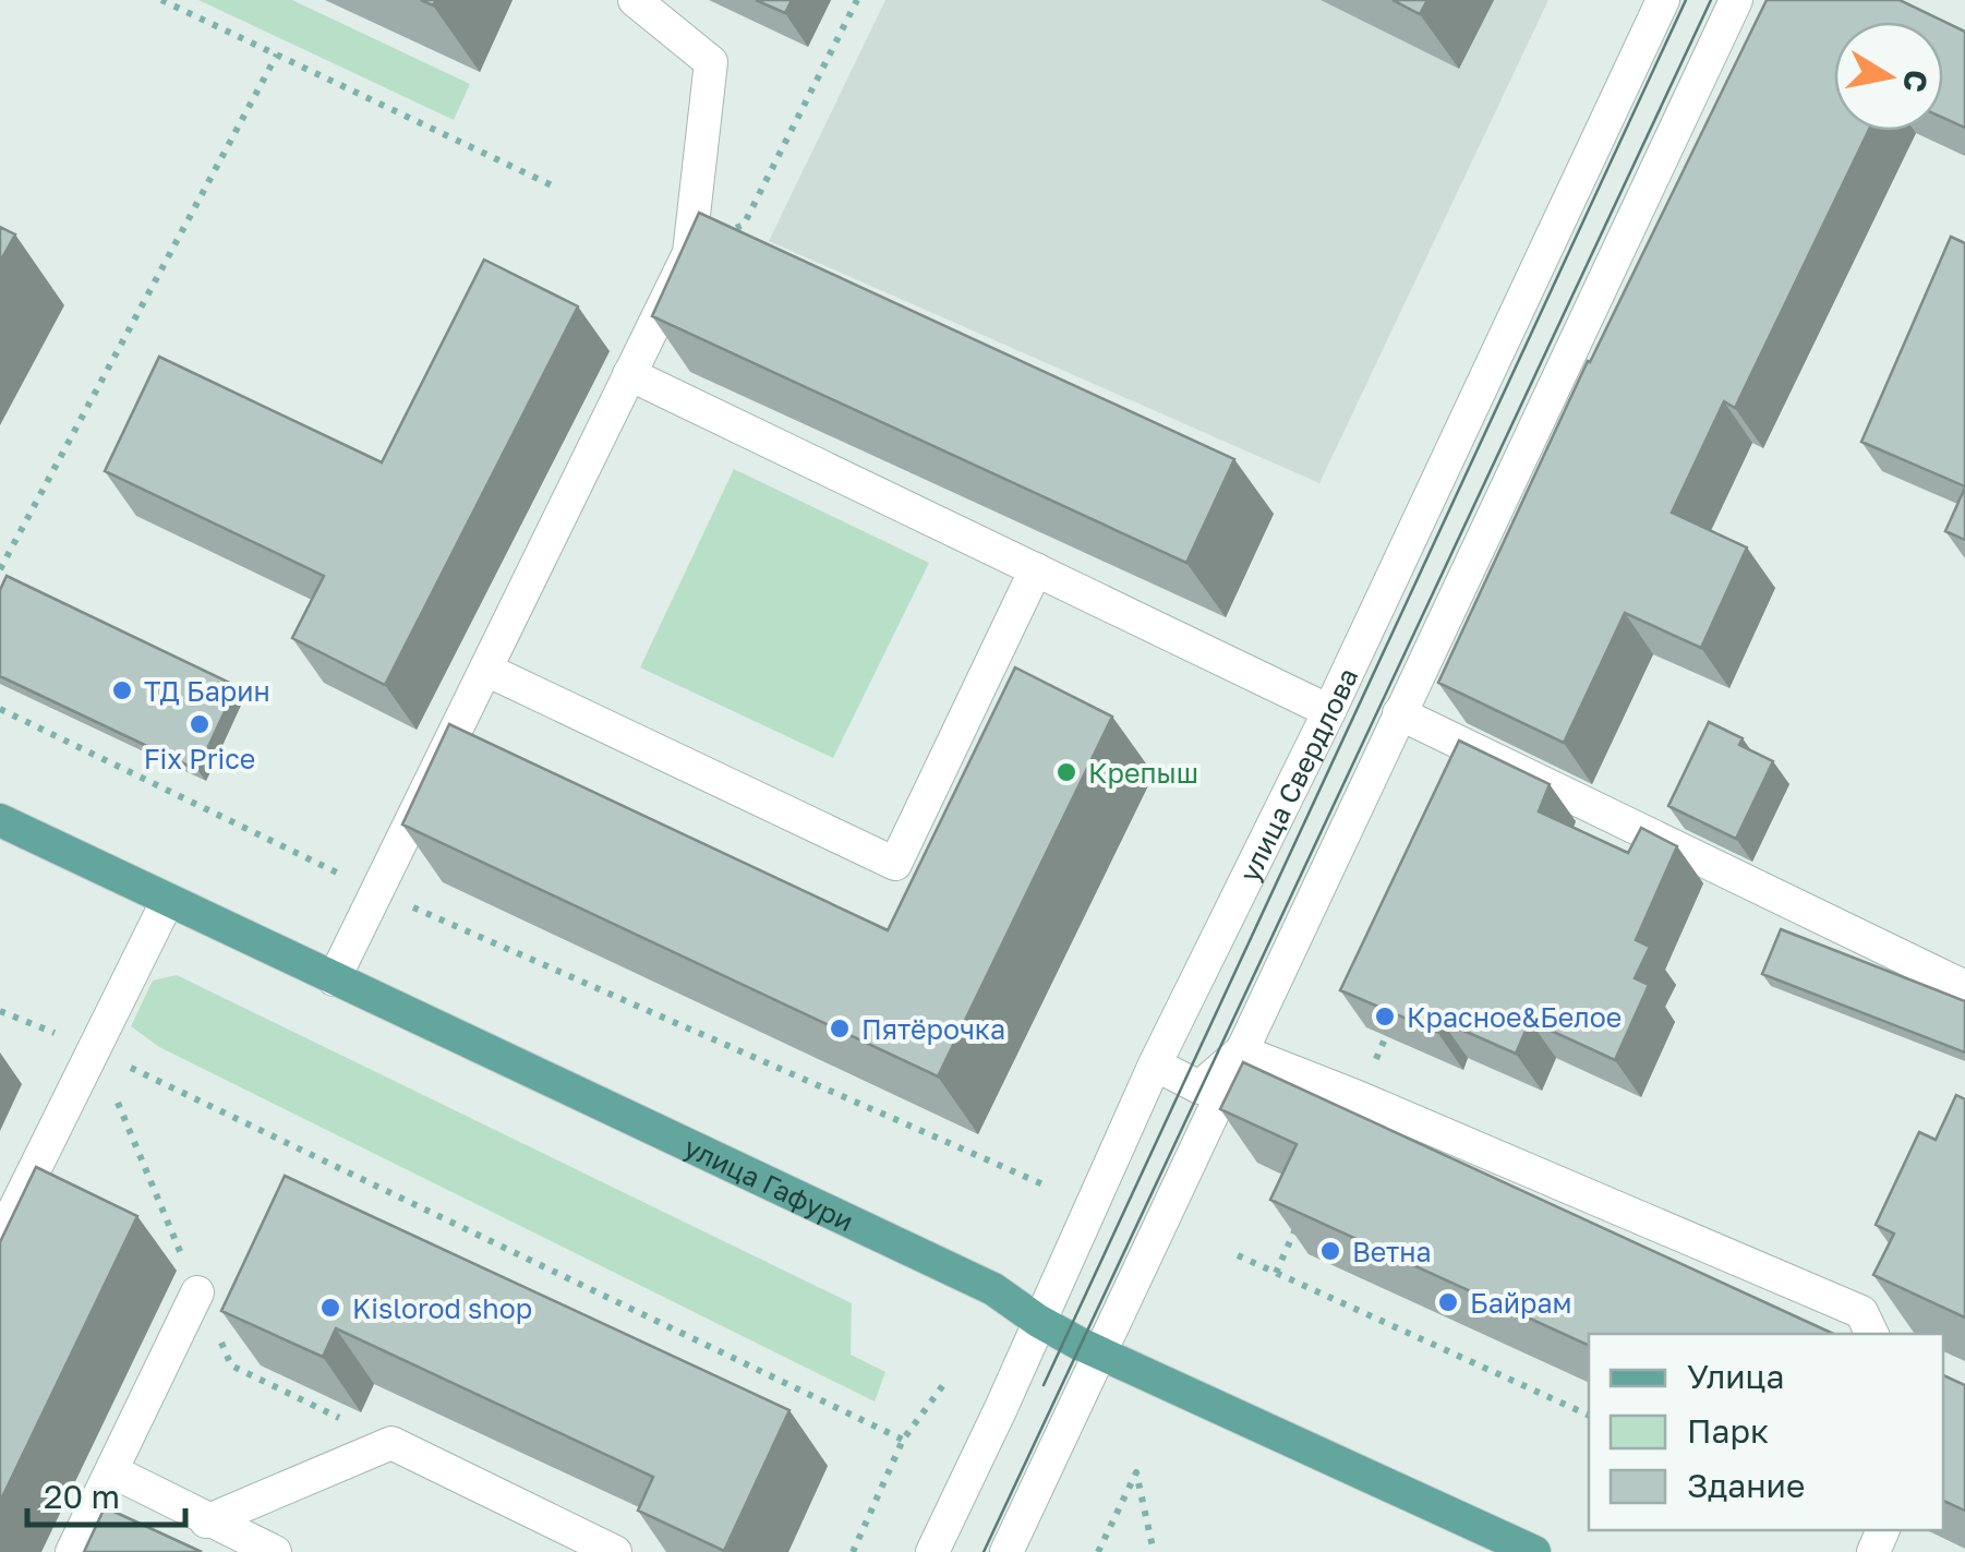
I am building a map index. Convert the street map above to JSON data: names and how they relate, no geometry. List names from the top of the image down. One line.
{"streets":{"main road":["улица Гафури"],"street":["улица Свердлова"]},"crossings":[["улица Свердлова","улица Гафури"]],"places":["ТД Барин","Fix Price","Крепыш","Красное&Белое","Пятёрочка","Ветна","Байрам","Kislorod shop"],"legend":["Улица","Парк","Здание"],"scale_bar":"20 m","north":"right"}
